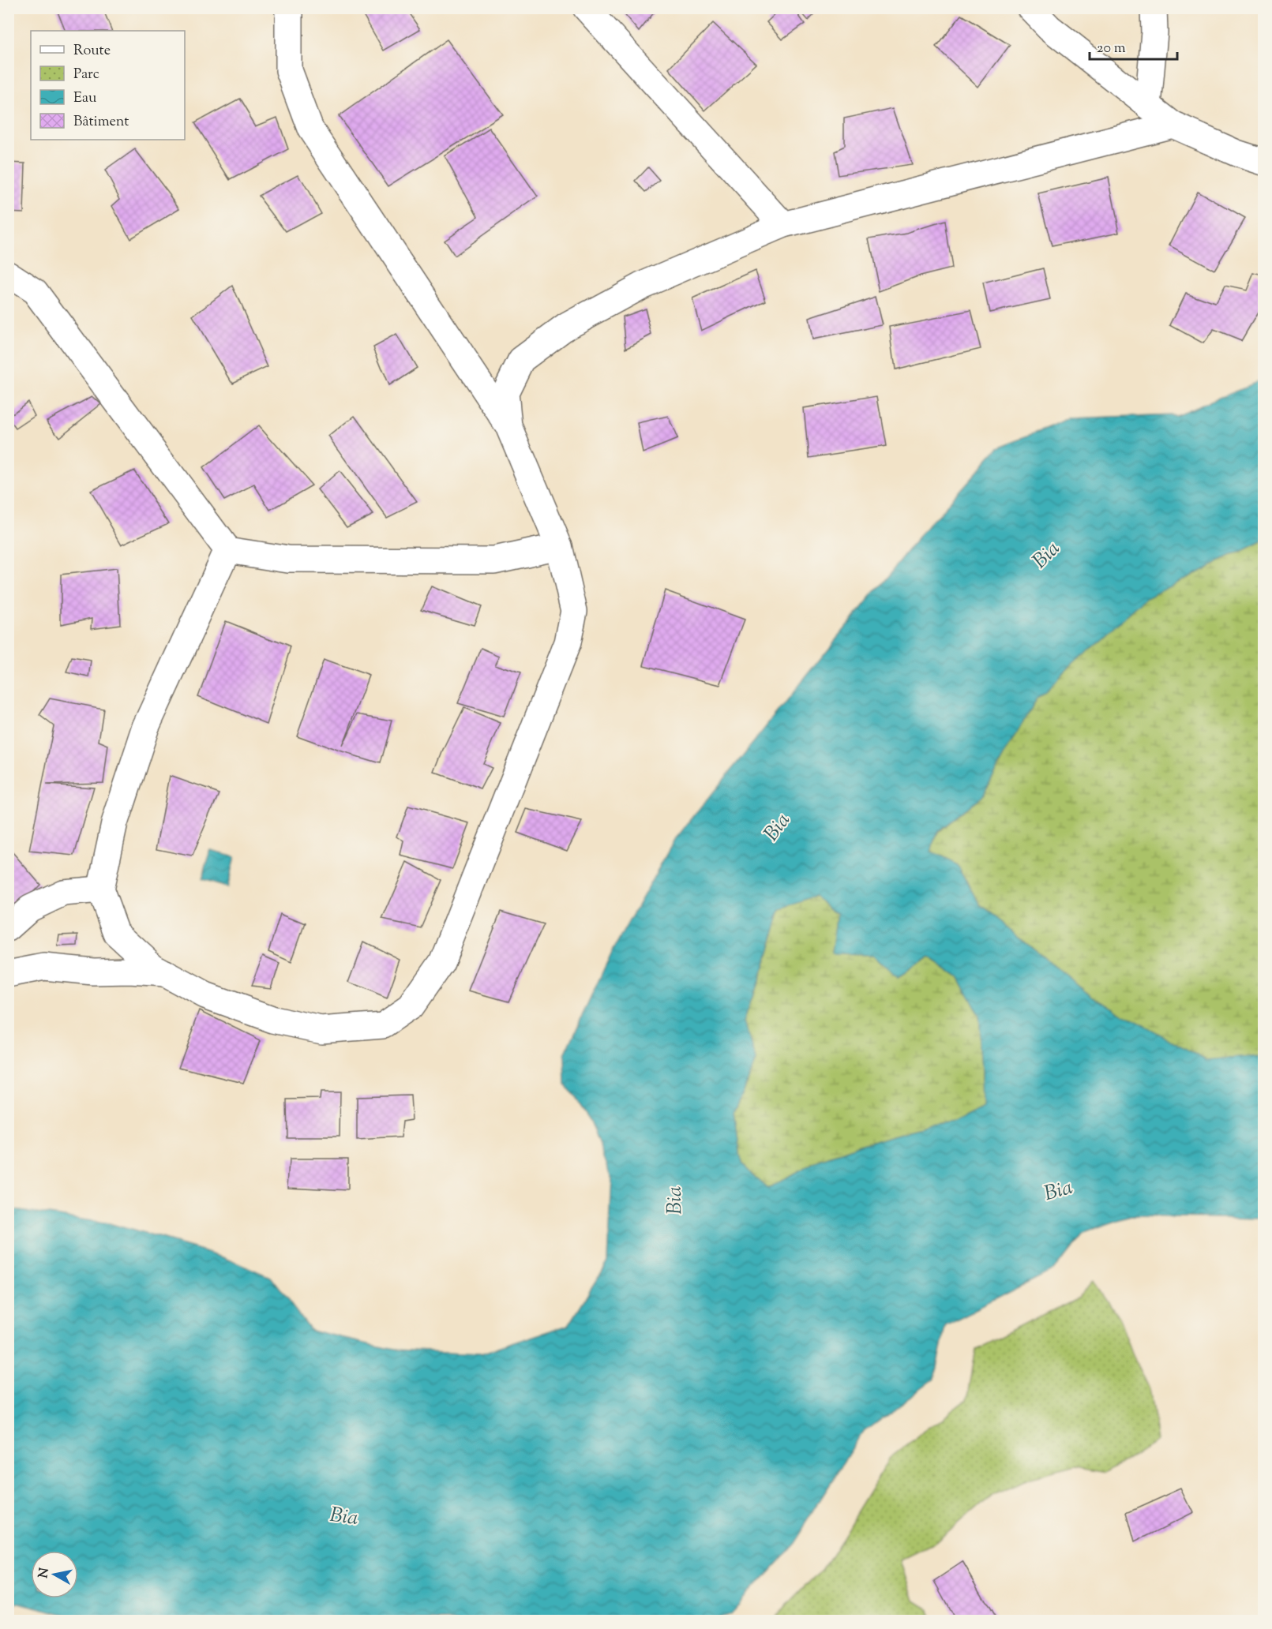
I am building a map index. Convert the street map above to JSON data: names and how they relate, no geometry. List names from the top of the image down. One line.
{"water":["Bia"],"legend":["Route","Parc","Eau","Bâtiment"],"scale_bar":"20 m","north":"left"}
